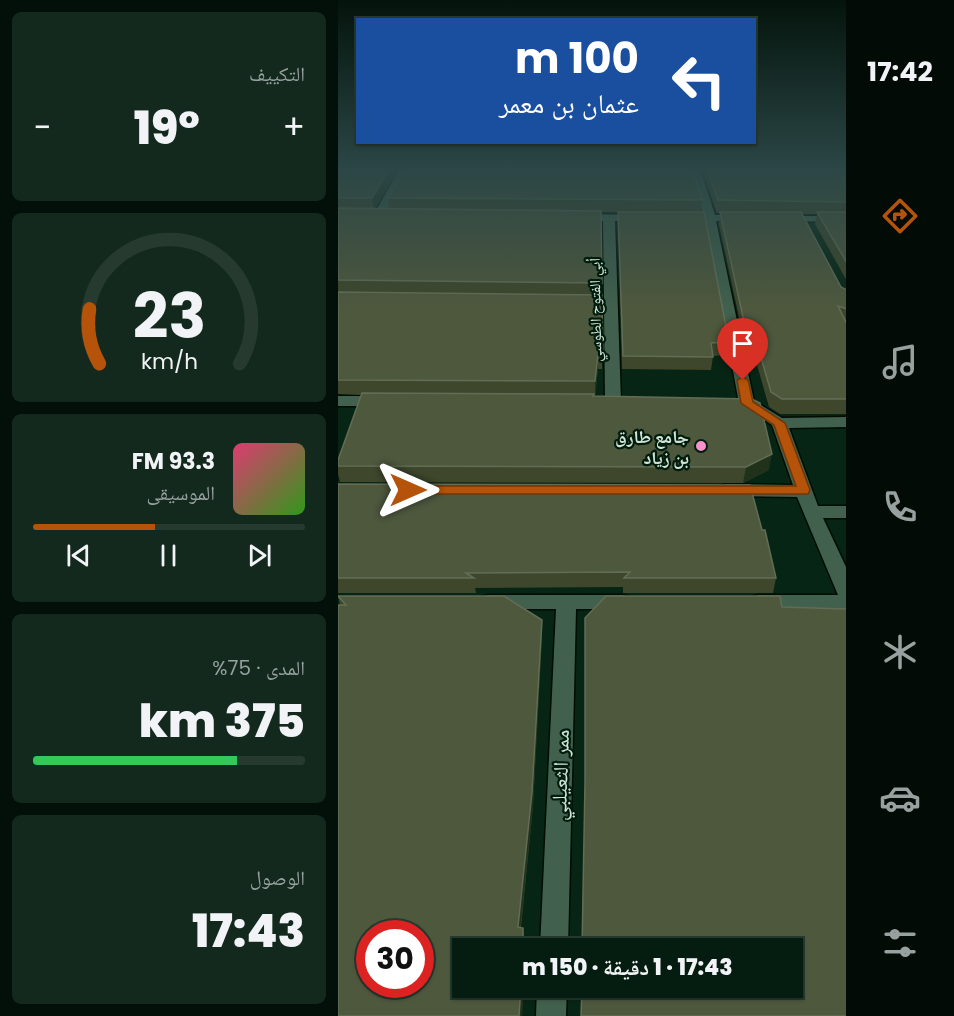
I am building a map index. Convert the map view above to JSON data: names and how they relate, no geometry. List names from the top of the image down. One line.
{"streets":{"street":["أبي الفتوح الطوسي","ممر الثعيلبي"]},"places":["جامع طارق بن زياد"],"page":{"tabs":"17:42","tile":["التكييف",["المدى · 75%","375 km"],["الوصول","17:43"]],"turn":["100 m","عثمان بن معمر"],"heat":["−","19°","+"],"song":["93.3 FM","الموسيقى"],"limit":"30","trip":"17:43 · 1 دقيقة · 150 m","gauge":["23","km/h"]}}
